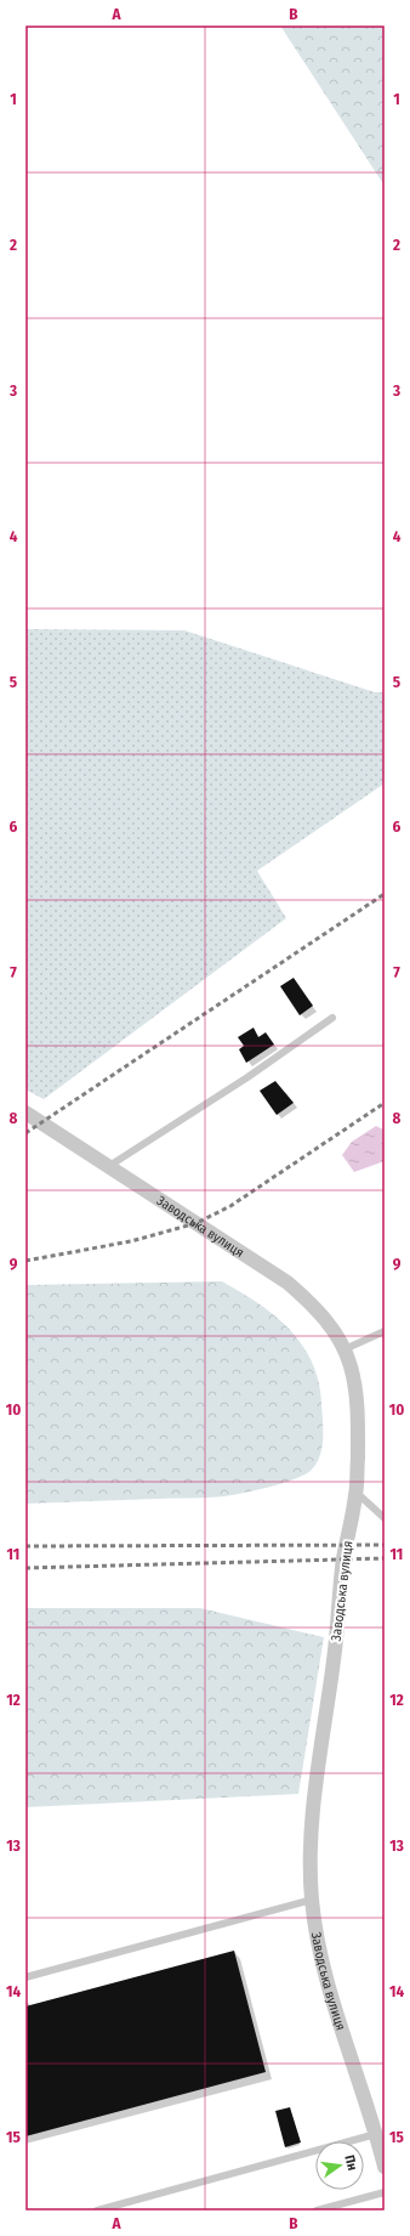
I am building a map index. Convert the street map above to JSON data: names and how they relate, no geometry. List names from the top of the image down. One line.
{"streets":{"street":["Заводська вулиця"]},"north":"right","grid":{"columns":["A","B"],"rows":["1","2","3","4","5","6","7","8","9","10","11","12","13","14","15"]}}
